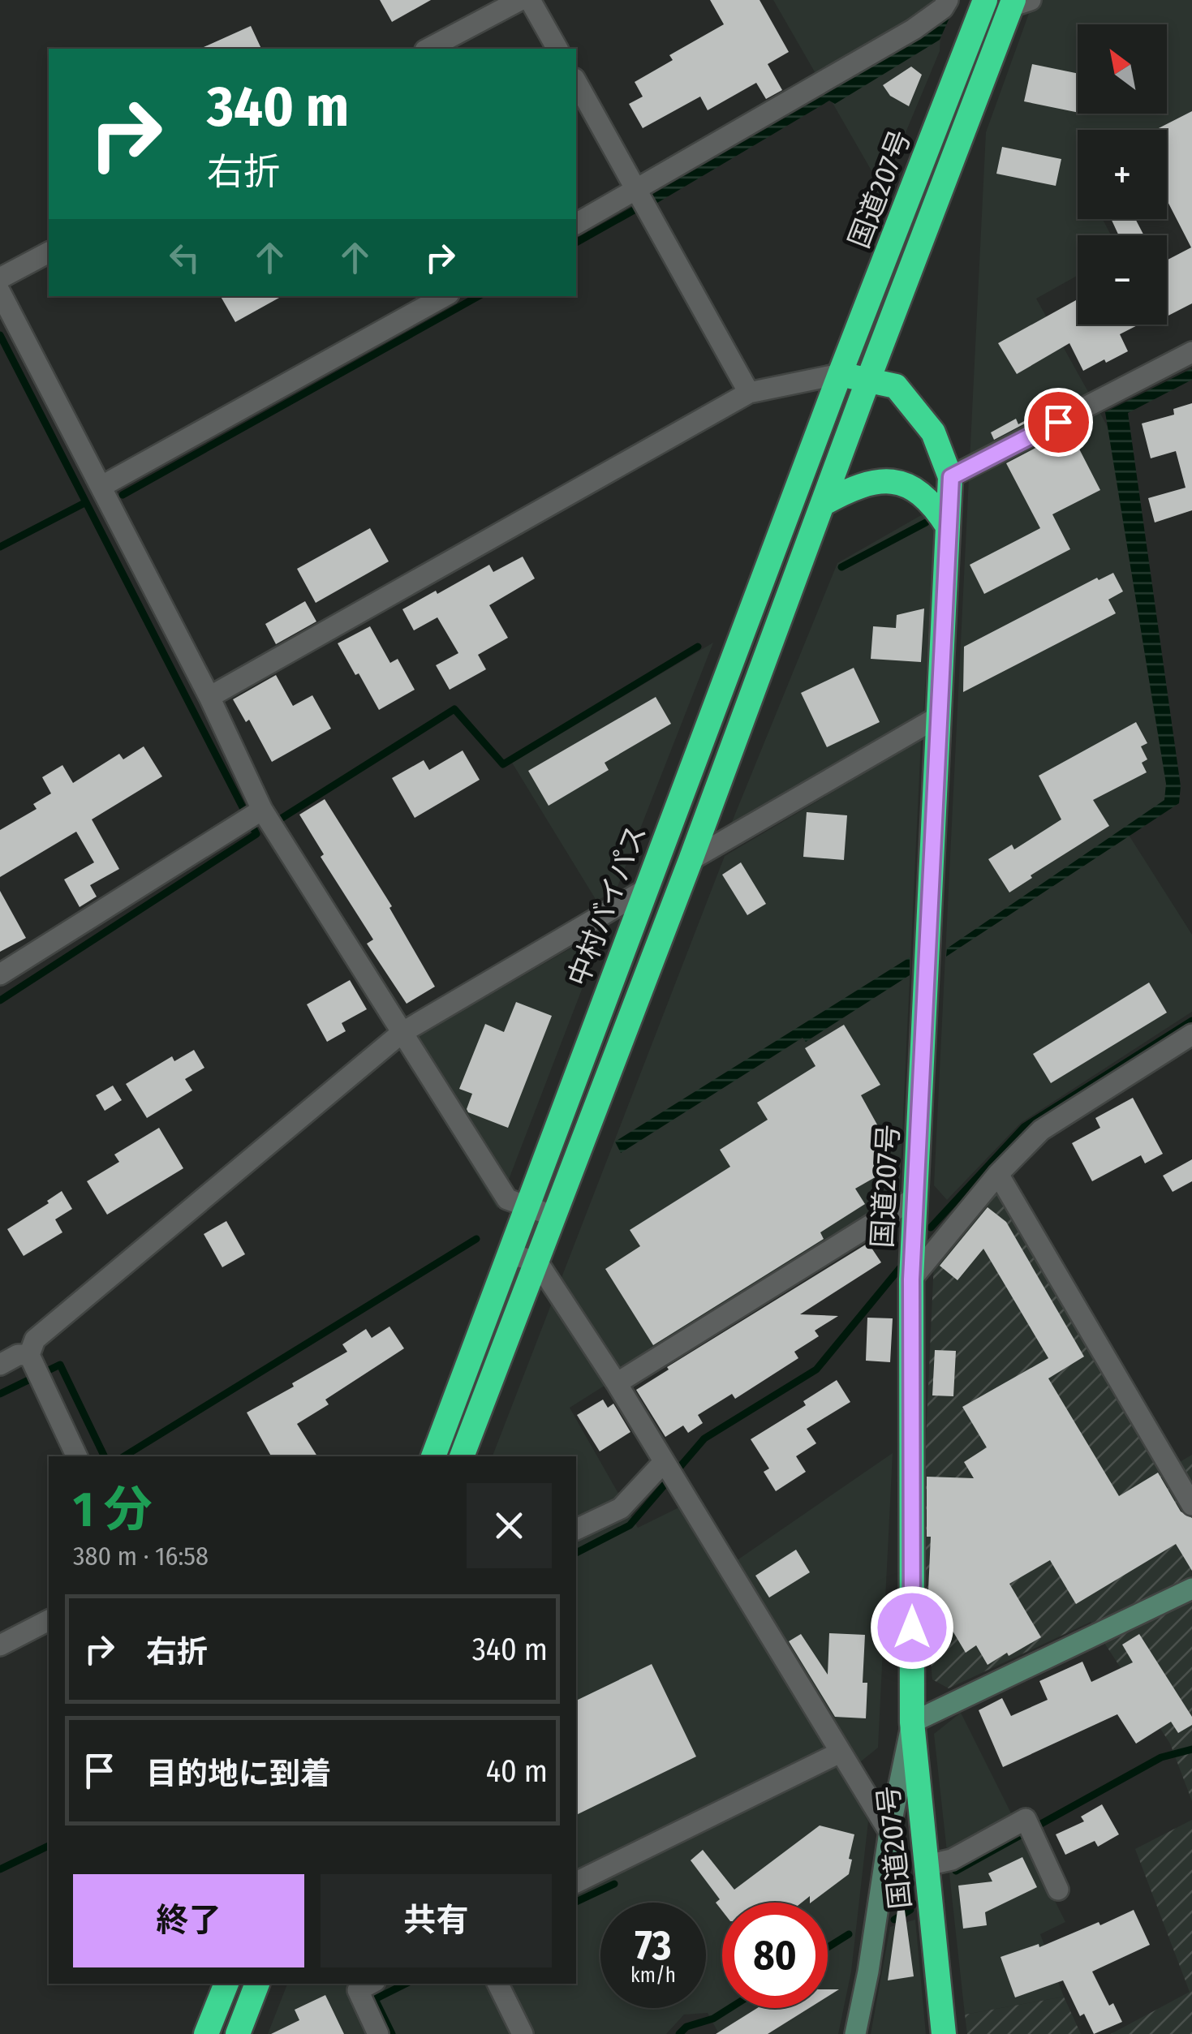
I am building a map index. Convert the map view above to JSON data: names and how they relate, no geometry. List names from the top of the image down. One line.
{"streets":{"highway":["国道207号","中村バイパス"]},"crossings":[["国道207号","中村バイパス"]],"north":"top left","page":{"map_buttons":["+","−"],"turn":["340 m","右折"],"heading":["1 分","380 m · 16:58"],"list":[{"name":"右折","value":"340 m"},{"name":"目的地に到着","value":"40 m"}],"buttons":["終了","共有"],"speed":"73 km/h","limit":"80"}}
